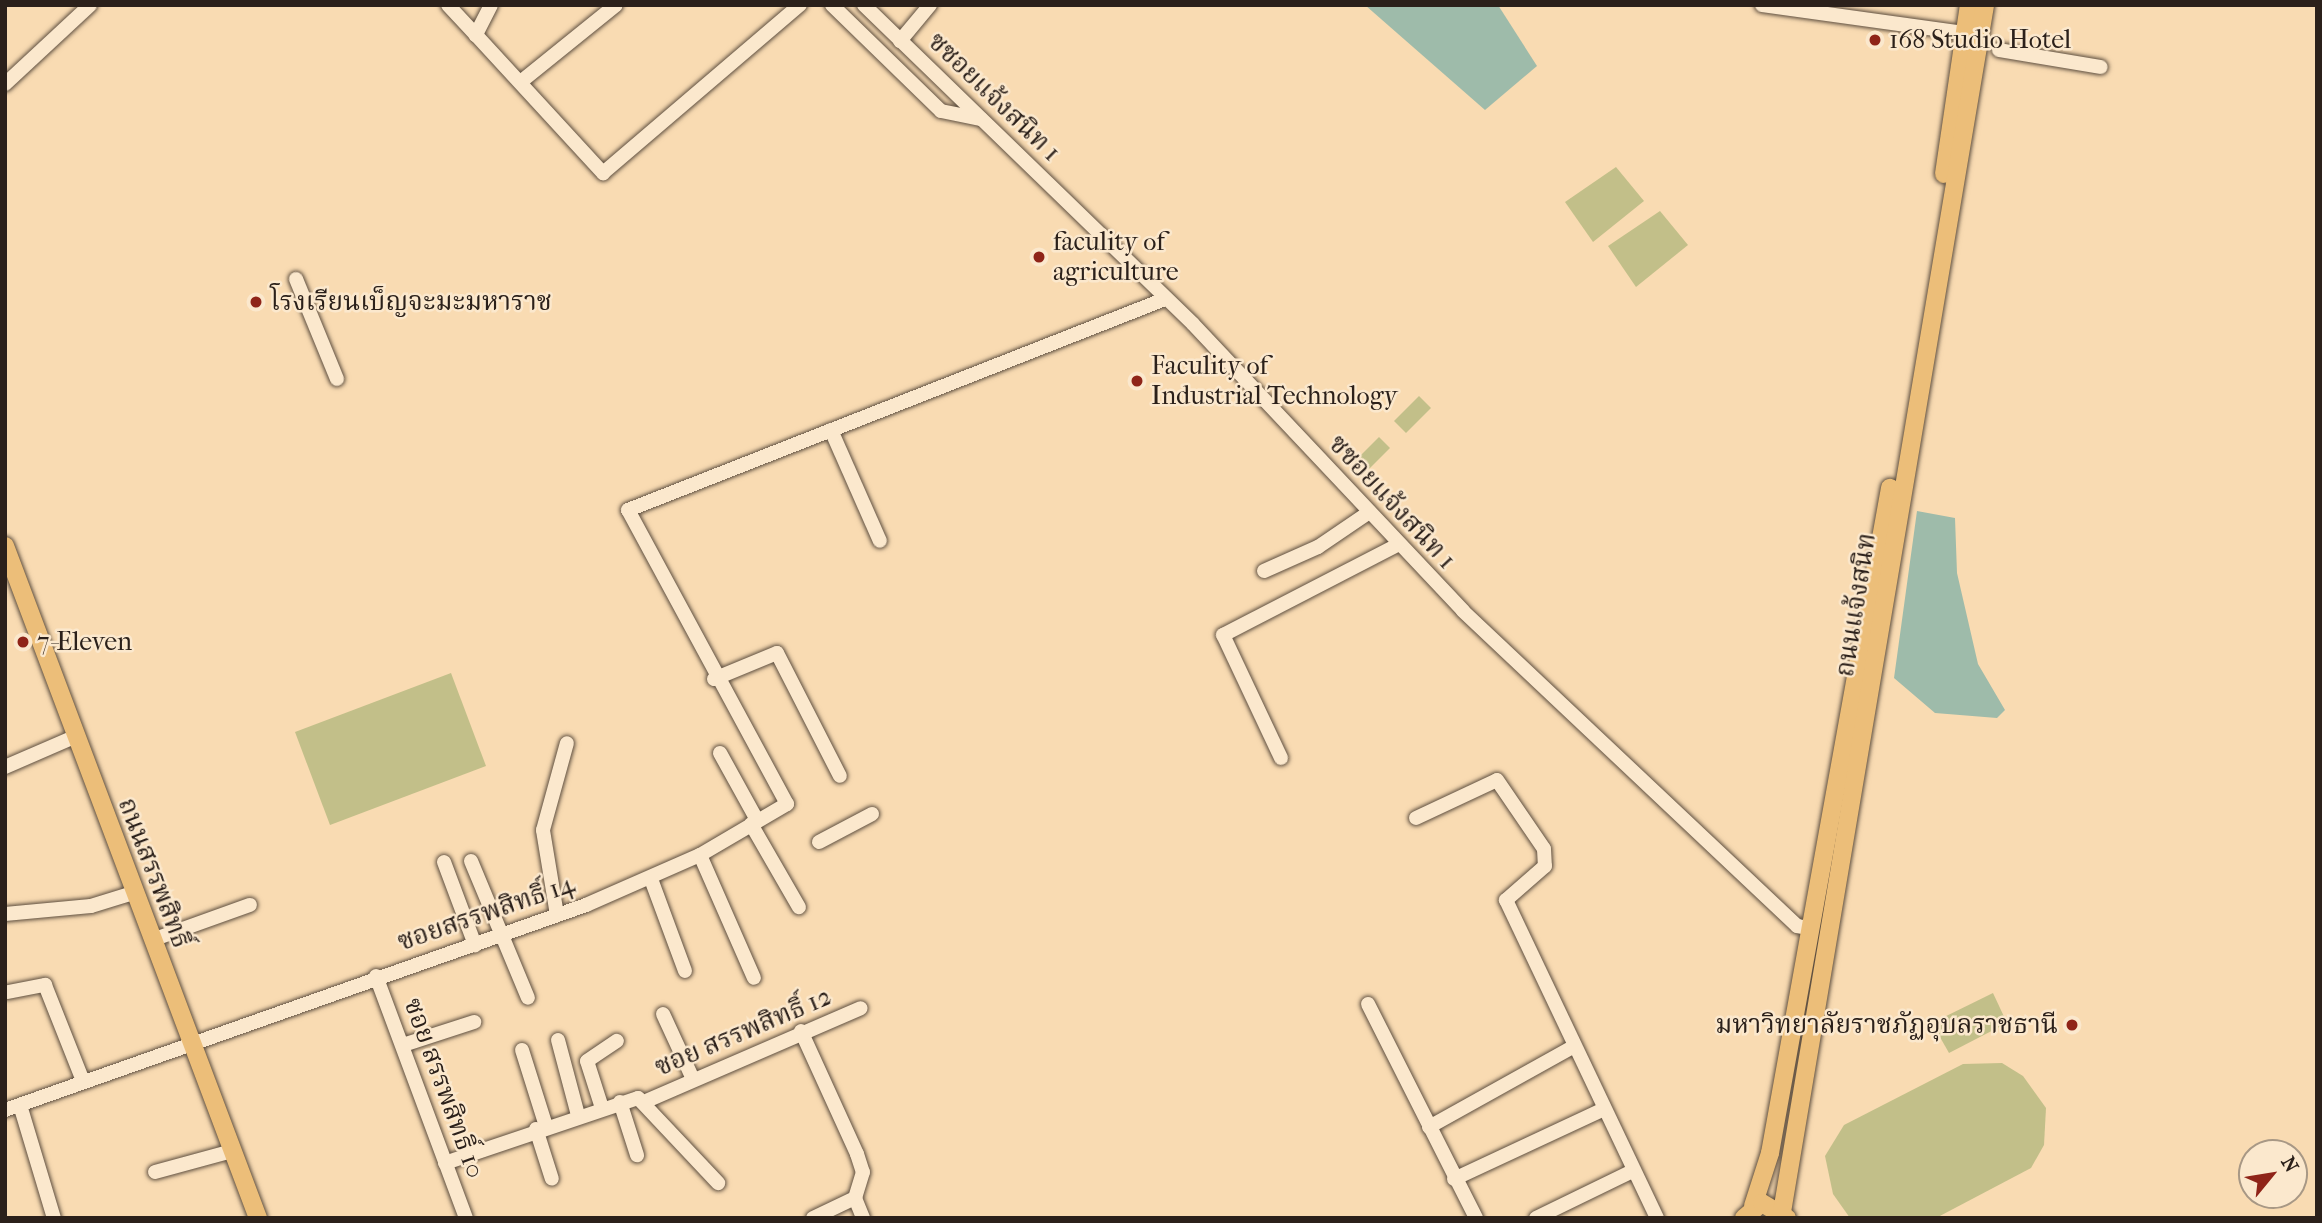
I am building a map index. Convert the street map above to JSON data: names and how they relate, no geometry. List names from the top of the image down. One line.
{"streets":{"main road":["ถนนแจ้งสนิท","ถนนสรรพสิทธิ์"],"street":["ซซอยแจ้งสนิท 1","ซอยสรรพสิทธิ์ 14","ซอย สรรพสิทธิ์ 12","ซอย สรรพสิทธิ์ 10"]},"crossings":[["ซซอยแจ้งสนิท 1","ถนนแจ้งสนิท"],["ถนนสรรพสิทธิ์","ซอยสรรพสิทธิ์ 14"],["ซอยสรรพสิทธิ์ 14","ซอย สรรพสิทธิ์ 10"],["ซอย สรรพสิทธิ์ 12","ซอย สรรพสิทธิ์ 10"]],"places":["168 Studio Hotel","faculity of agriculture","โรงเรียนเบ็ญจะมะมหาราช","Faculity of Industrial Technology","7-Eleven","มหาวิทยาลัยราชภัฏอุบลราชธานี"],"north":"top right"}
